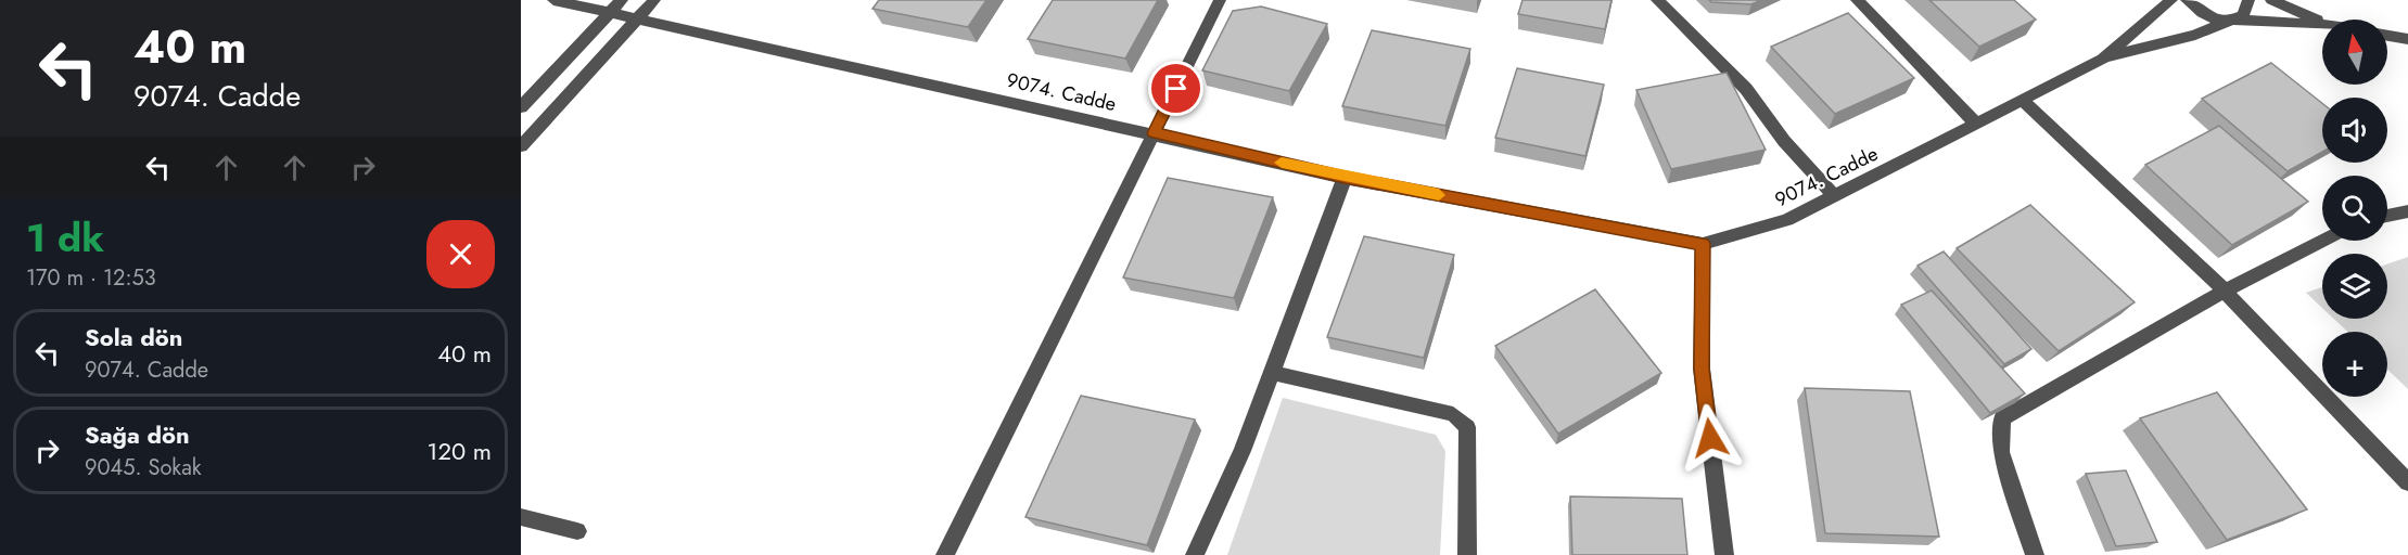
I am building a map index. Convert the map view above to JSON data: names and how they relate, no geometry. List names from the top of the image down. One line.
{"streets":{"street":["9074. Cadde"]},"north":"top","page":{"turn":["40 m","9074. Cadde"],"map_buttons":"+","heading":["1 dk","170 m · 12:53"],"list":[{"name":"Sola dön","note":"9074. Cadde","value":"40 m"},{"name":"Sağa dön","note":"9045. Sokak","value":"120 m"}]}}
